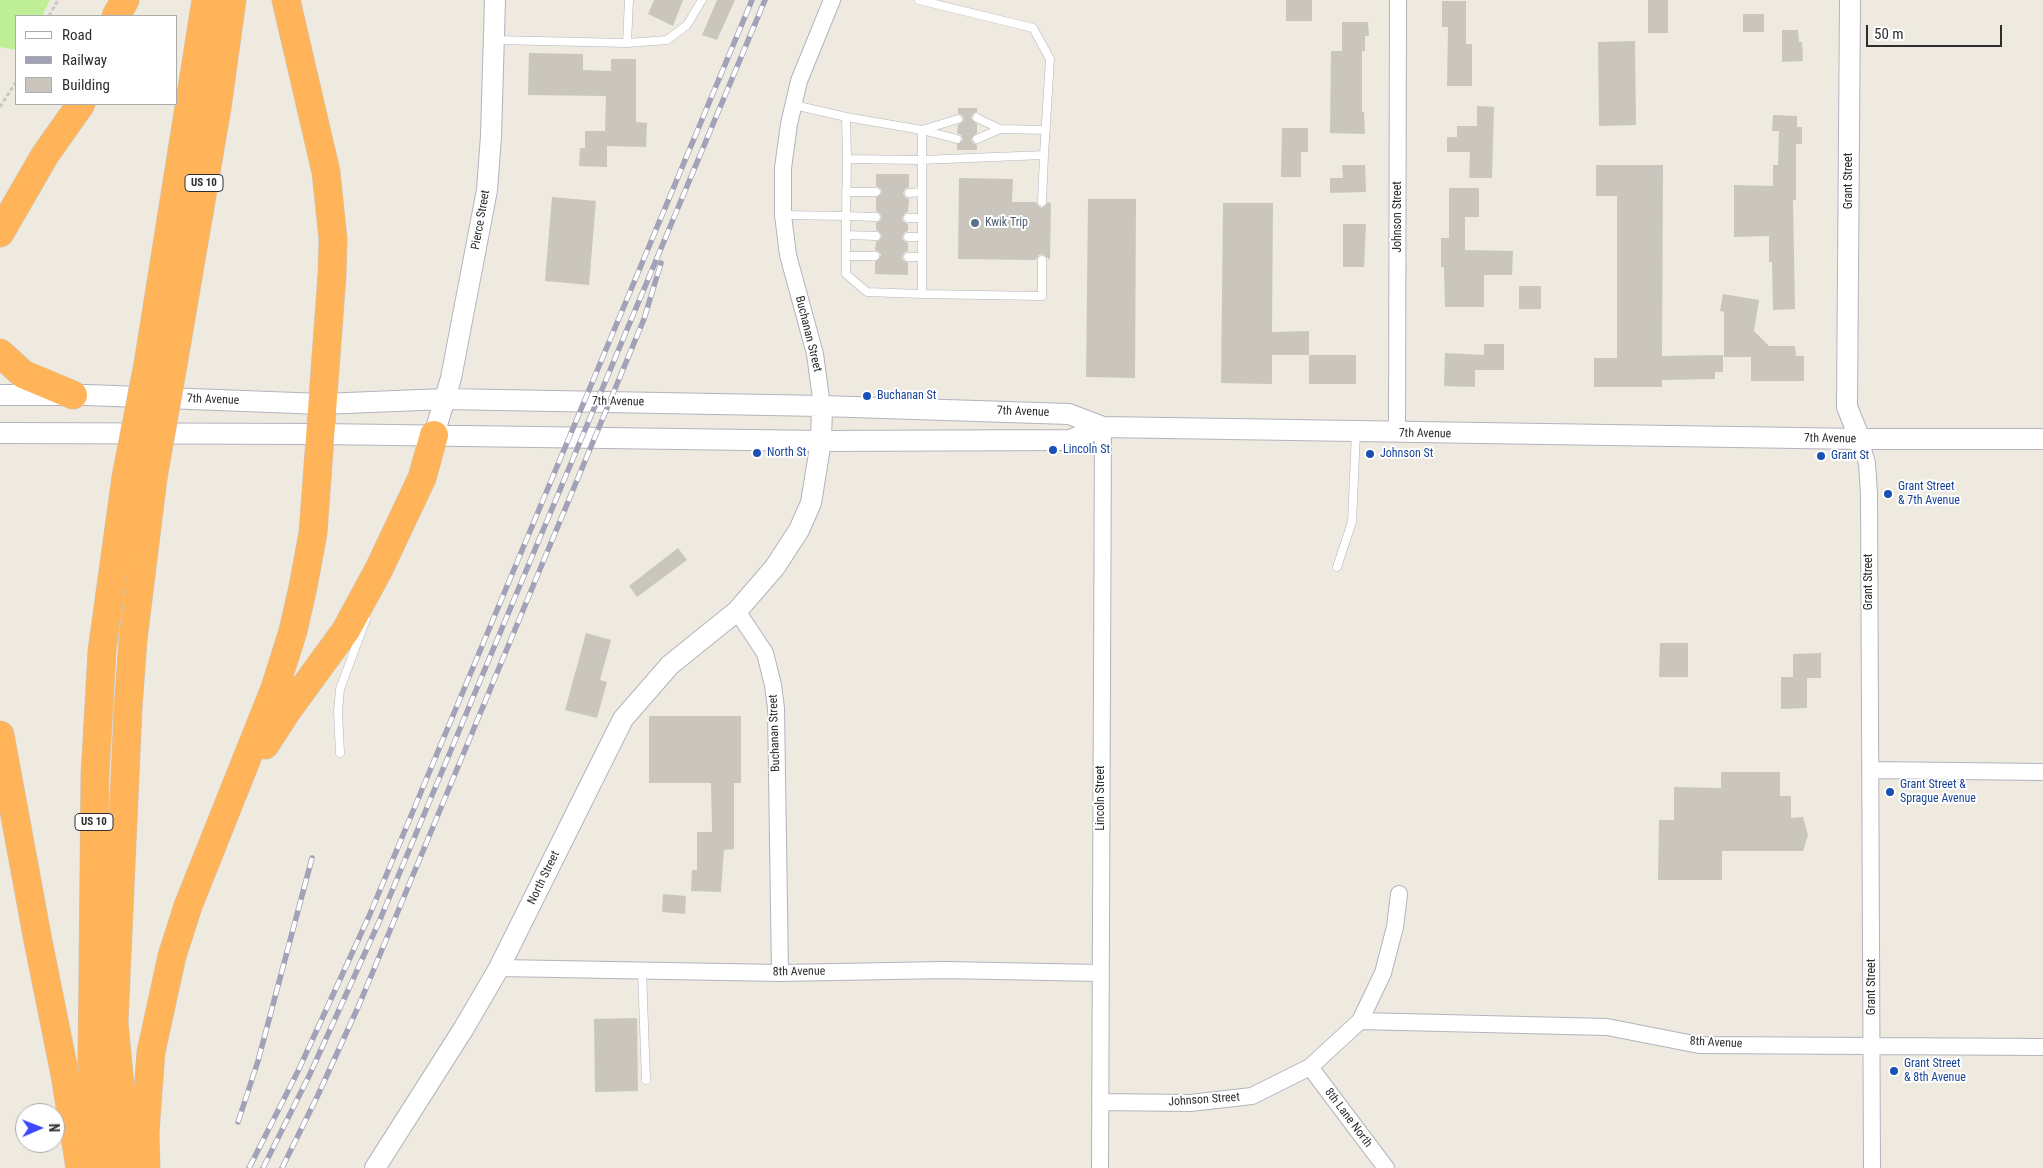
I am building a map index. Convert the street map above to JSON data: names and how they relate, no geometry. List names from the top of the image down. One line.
{"streets":{"highway":["US 10"],"street":["Grant Street","Johnson Street","Pierce Street","Buchanan Street","7th Avenue","Lincoln Street","North Street","8th Avenue","8th Lane North"]},"crossings":[["Grant Street","7th Avenue"],["Grant Street","8th Avenue"],["Johnson Street","7th Avenue"],["Johnson Street","Lincoln Street"],["Johnson Street","8th Avenue"],["Johnson Street","8th Lane North"],["Pierce Street","7th Avenue"],["Buchanan Street","7th Avenue"],["Buchanan Street","North Street"],["Buchanan Street","8th Avenue"],["7th Avenue","Lincoln Street"],["Lincoln Street","8th Avenue"],["North Street","8th Avenue"]],"places":["Kwik Trip","Buchanan St","Lincoln St","North St","Johnson St","Grant St","Grant Street & 7th Avenue","Grant Street & Sprague Avenue","Grant Street & 8th Avenue"],"legend":["Road","Railway","Building"],"scale_bar":"50 m","north":"right"}
